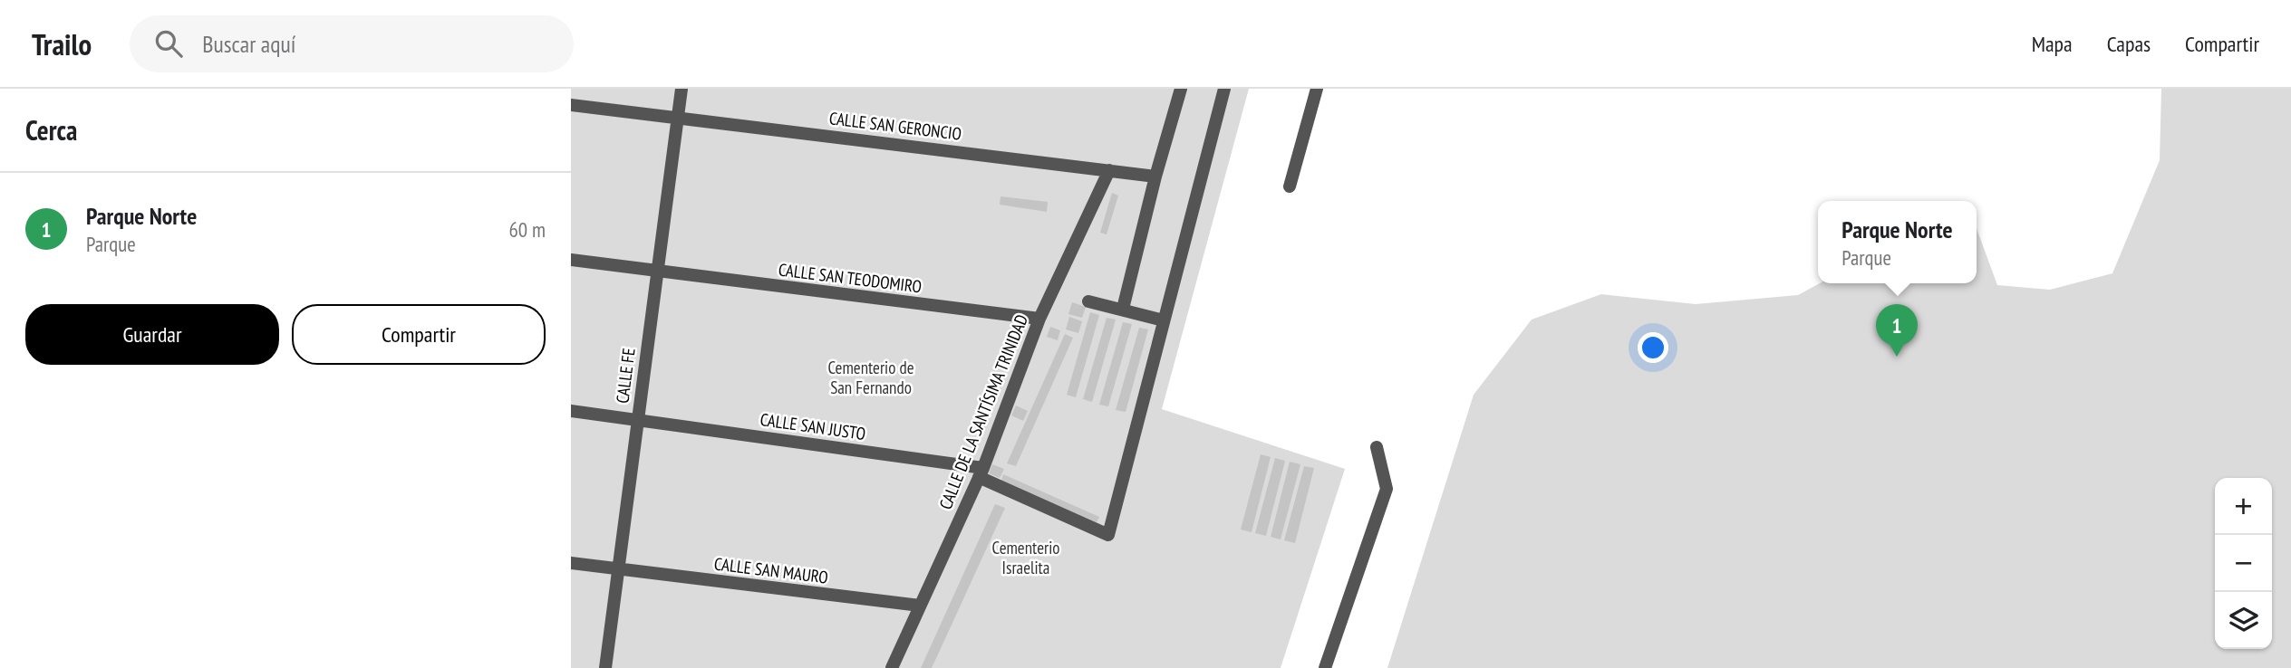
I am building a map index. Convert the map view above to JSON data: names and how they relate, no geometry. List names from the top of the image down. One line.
{"streets":{"street":["CALLE SAN GERONCIO","CALLE SAN TEODOMIRO","CALLE FE","CALLE DE LA SANTÍSIMA TRINIDAD","CALLE SAN JUSTO","CALLE SAN MAURO"]},"crossings":[["CALLE SAN GERONCIO","CALLE FE"],["CALLE SAN GERONCIO","CALLE DE LA SANTÍSIMA TRINIDAD"],["CALLE SAN TEODOMIRO","CALLE FE"],["CALLE SAN TEODOMIRO","CALLE DE LA SANTÍSIMA TRINIDAD"],["CALLE FE","CALLE SAN JUSTO"],["CALLE FE","CALLE SAN MAURO"],["CALLE DE LA SANTÍSIMA TRINIDAD","CALLE SAN JUSTO"],["CALLE DE LA SANTÍSIMA TRINIDAD","CALLE SAN MAURO"]],"parks":["Cementerio de San Fernando","Cementerio Israelita"],"page":{"header":"Trailo","search":"Buscar aquí","nav":["Mapa","Capas","Compartir"],"heading":"Cerca","list":[{"mark":"1","name":"Parque Norte","note":"Parque","value":"60 m"}],"popup":["Parque Norte","Parque"],"buttons":["Guardar","Compartir"],"pins":"1","map_buttons":["+","−"]}}
